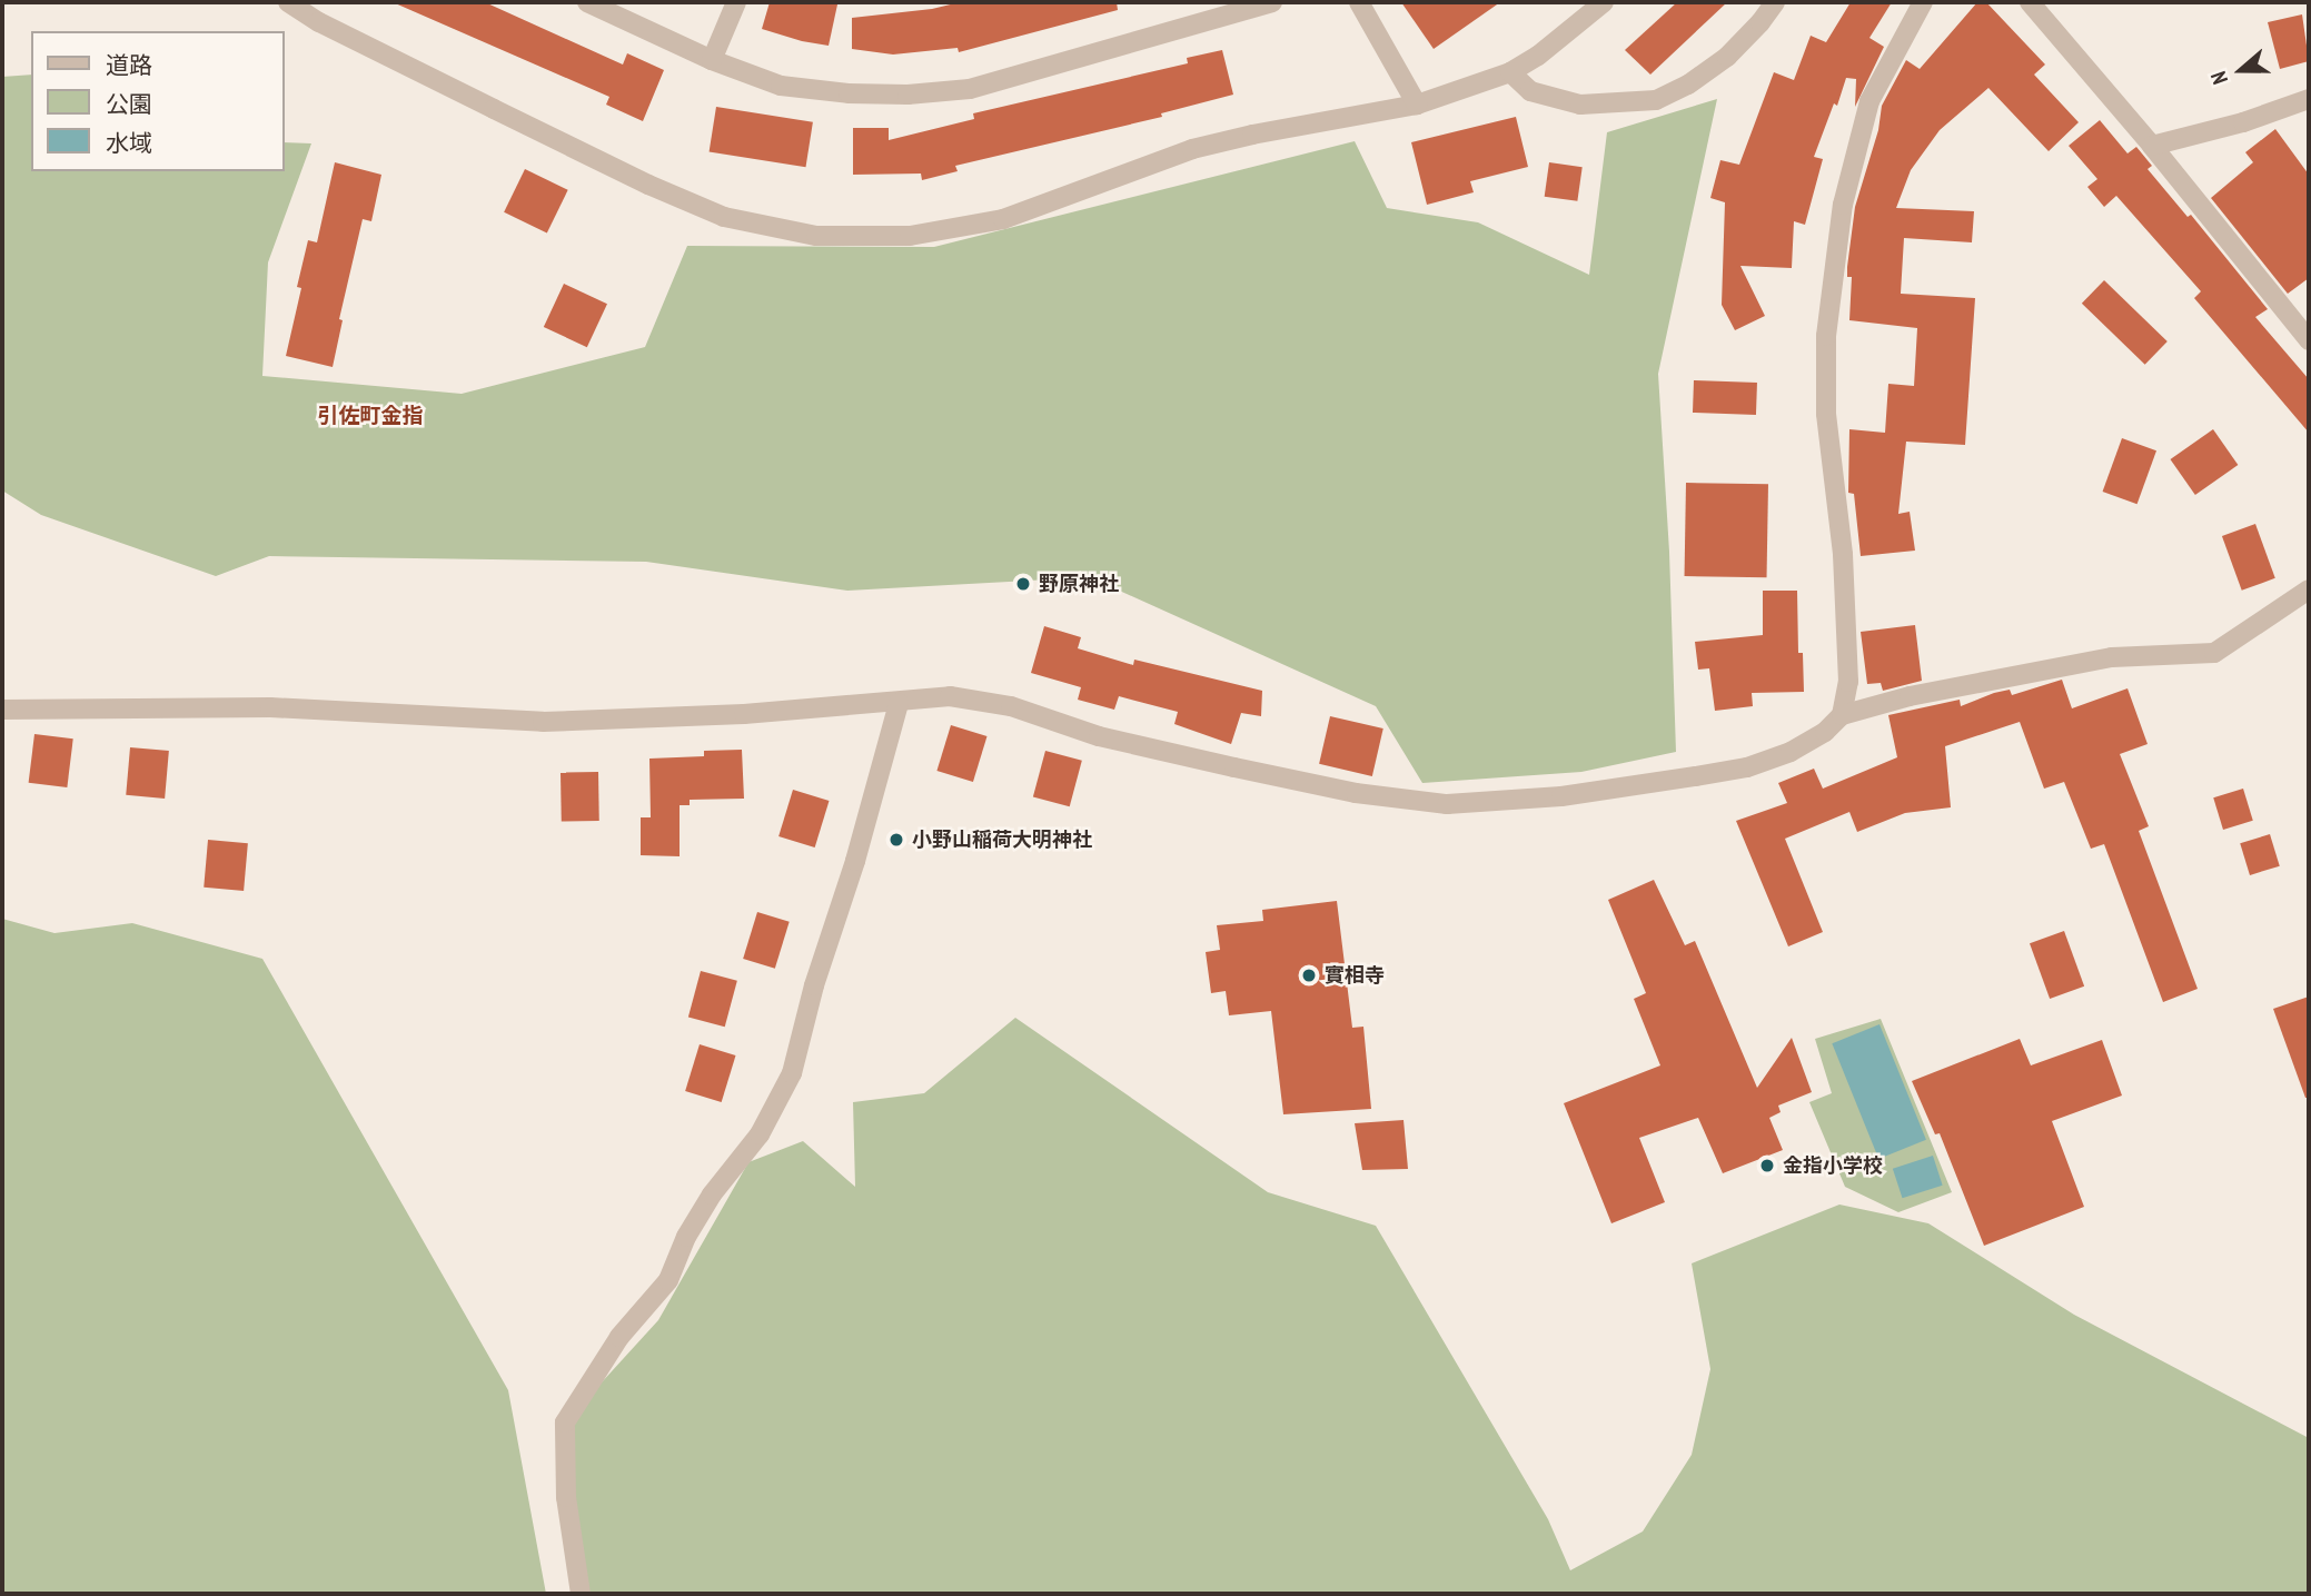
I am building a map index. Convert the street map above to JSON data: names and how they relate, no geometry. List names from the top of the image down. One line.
{"districts":["引佐町金指"],"places":["野原神社","小野山稲荷大明神社","實相寺","金指小学校"],"legend":["道路","公園","水域"],"north":"left"}
